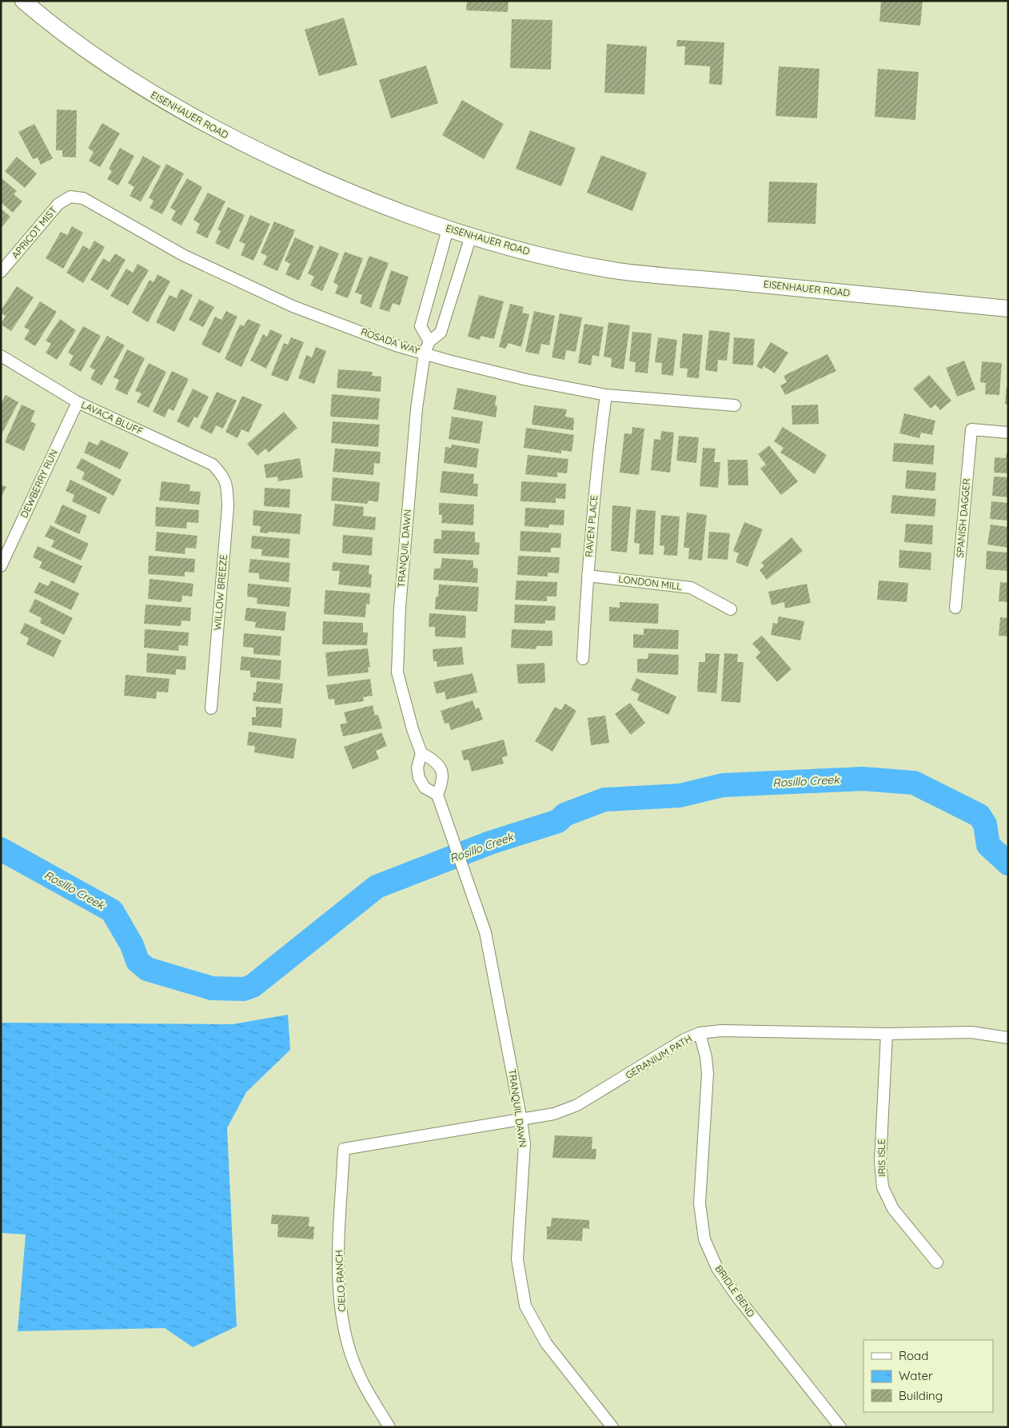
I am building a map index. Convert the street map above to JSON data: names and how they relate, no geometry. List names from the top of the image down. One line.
{"streets":{"main road":["EISENHAUER ROAD"],"street":["APRICOT MIST","ROSADA WAY","LAVACA BLUFF","DEWBERRY RUN","SPANISH DAGGER","RAVEN PLACE","TRANQUIL DAWN","LONDON MILL","WILLOW BREEZE","GERANIUM PATH","IRIS ISLE","CIELO RANCH","BRIDLE BEND"]},"crossings":[["EISENHAUER ROAD","TRANQUIL DAWN"],["APRICOT MIST","ROSADA WAY"],["ROSADA WAY","RAVEN PLACE"],["ROSADA WAY","TRANQUIL DAWN"],["LAVACA BLUFF","DEWBERRY RUN"],["LAVACA BLUFF","WILLOW BREEZE"],["RAVEN PLACE","LONDON MILL"],["TRANQUIL DAWN","GERANIUM PATH"],["GERANIUM PATH","IRIS ISLE"],["GERANIUM PATH","CIELO RANCH"],["GERANIUM PATH","BRIDLE BEND"]],"water":["Rosillo Creek"],"legend":["Road","Water","Building"]}
